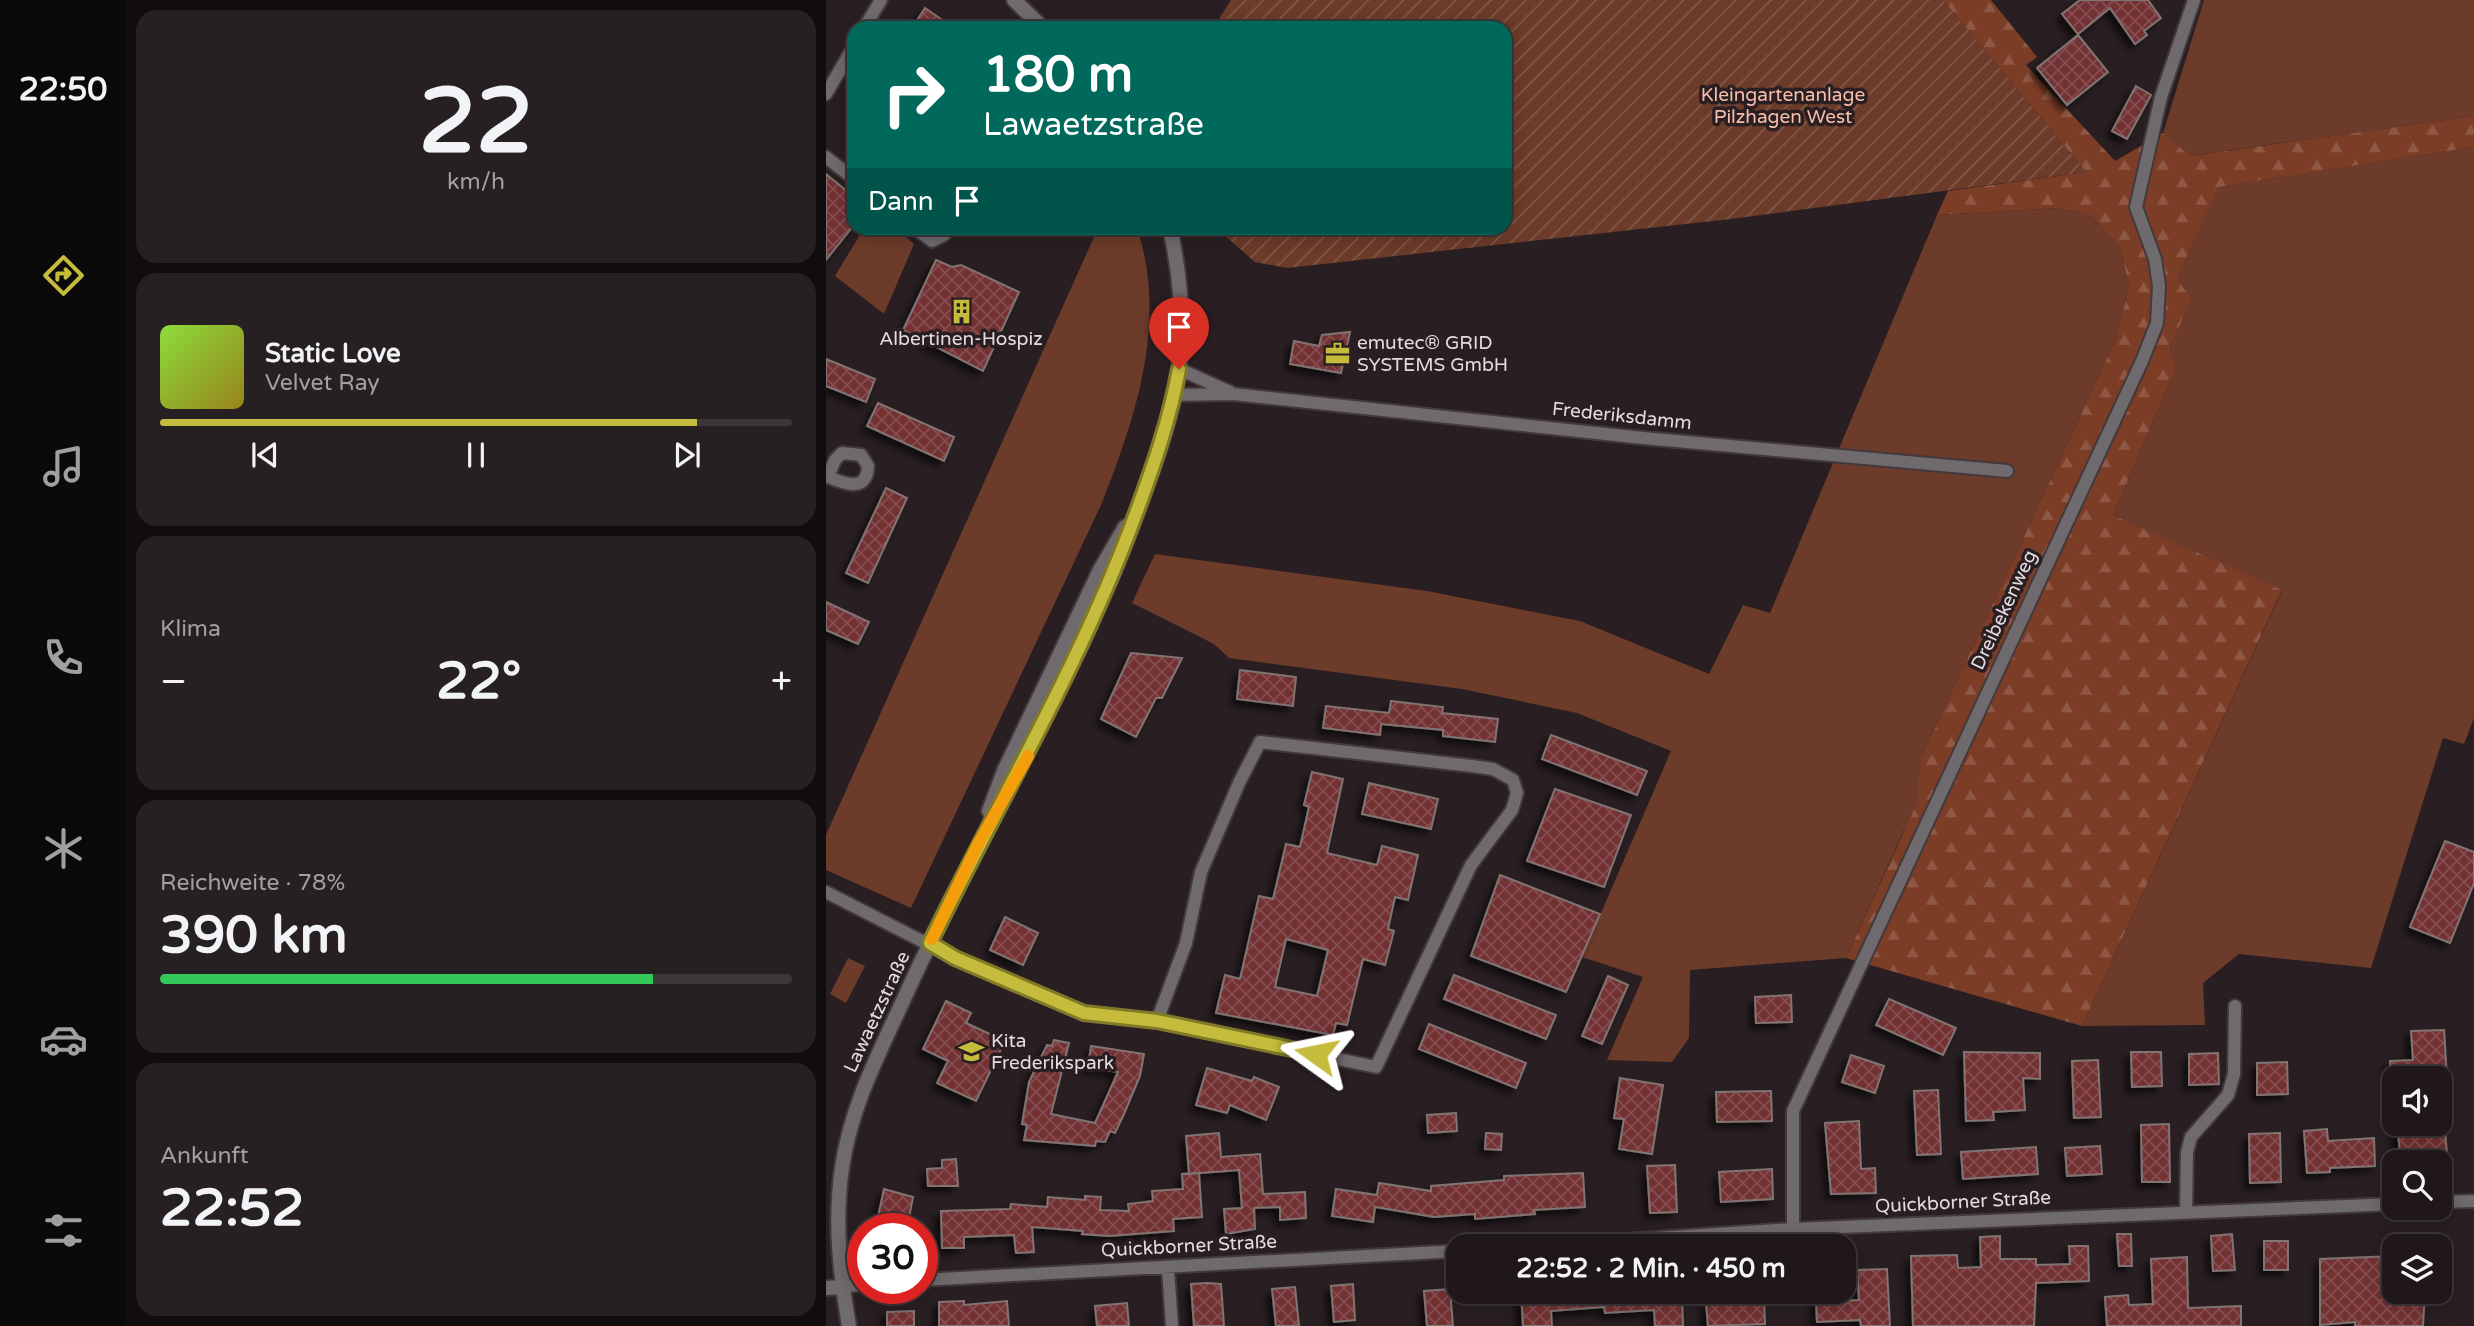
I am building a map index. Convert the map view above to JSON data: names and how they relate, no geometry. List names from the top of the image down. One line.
{"streets":{"street":["Frederiksdamm","Dreibekenweg","Lawaetzstraße","Quickborner Straße"]},"crossings":[["Frederiksdamm","Lawaetzstraße"],["Dreibekenweg","Quickborner Straße"]],"parks":["Kleingartenanlage Pilzhagen West"],"places":{"building":["Albertinen-Hospiz"],"office":["emutec® GRID SYSTEMS GmbH"],"school or university":["Kita Frederikspark"]},"page":{"tabs":"22:50","tile":[["22","km/h"],"Klima",["Reichweite · 78%","390 km"],["Ankunft","22:52"]],"turn":["180 m","Lawaetzstraße"],"then":"Dann","song":["Static Love","Velvet Ray"],"heat":["−","22°","+"],"limit":"30","trip":"22:52 · 2 Min. · 450 m"}}
